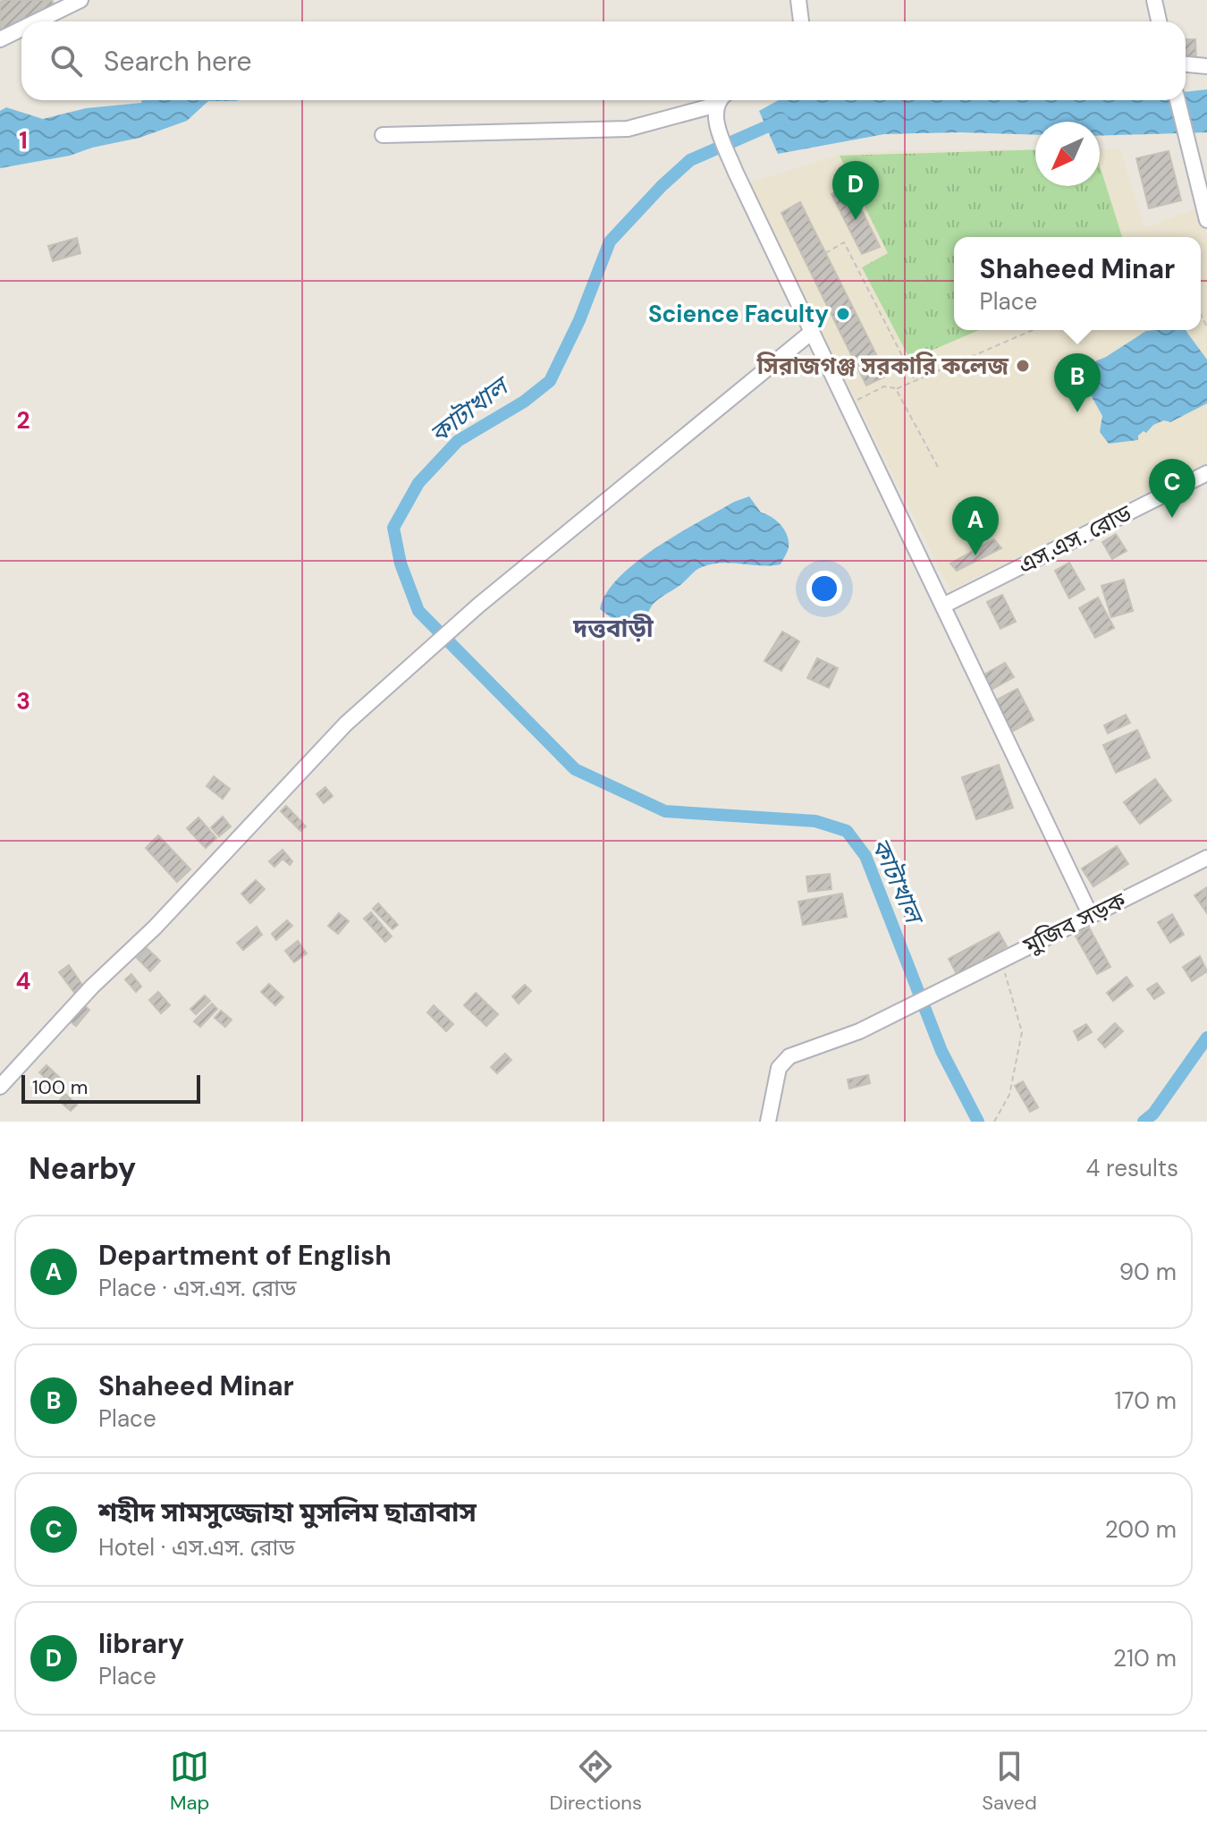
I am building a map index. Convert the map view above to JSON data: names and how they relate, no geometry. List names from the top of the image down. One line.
{"streets":{"street":["এস.এস. রোড","মুজিব সড়ক"]},"districts":["দত্তবাড়ী"],"water":["কাটাখাল"],"places":["Science Faculty","সিরাজগঞ্জ সরকারি কলেজ"],"scale_bar":"100 m","north":"bottom left","page":{"search":"Search here","pins":["D","B","C","A"],"popup":["Shaheed Minar","Place"],"scale":"100 m","heading":["Nearby","4 results"],"list":[{"mark":"A","name":"Department of English","note":"Place · এস.এস. রোড","value":"90 m"},{"mark":"B","name":"Shaheed Minar","note":"Place","value":"170 m"},{"mark":"C","name":"শহীদ সামসুজ্জোহা মুসলিম ছাত্রাবাস","note":"Hotel · এস.এস. রোড","value":"200 m"},{"mark":"D","name":"library","note":"Place","value":"210 m"}],"nav":["Map","Directions","Saved"]},"grid":{"rows":["1","2","3","4"]}}
